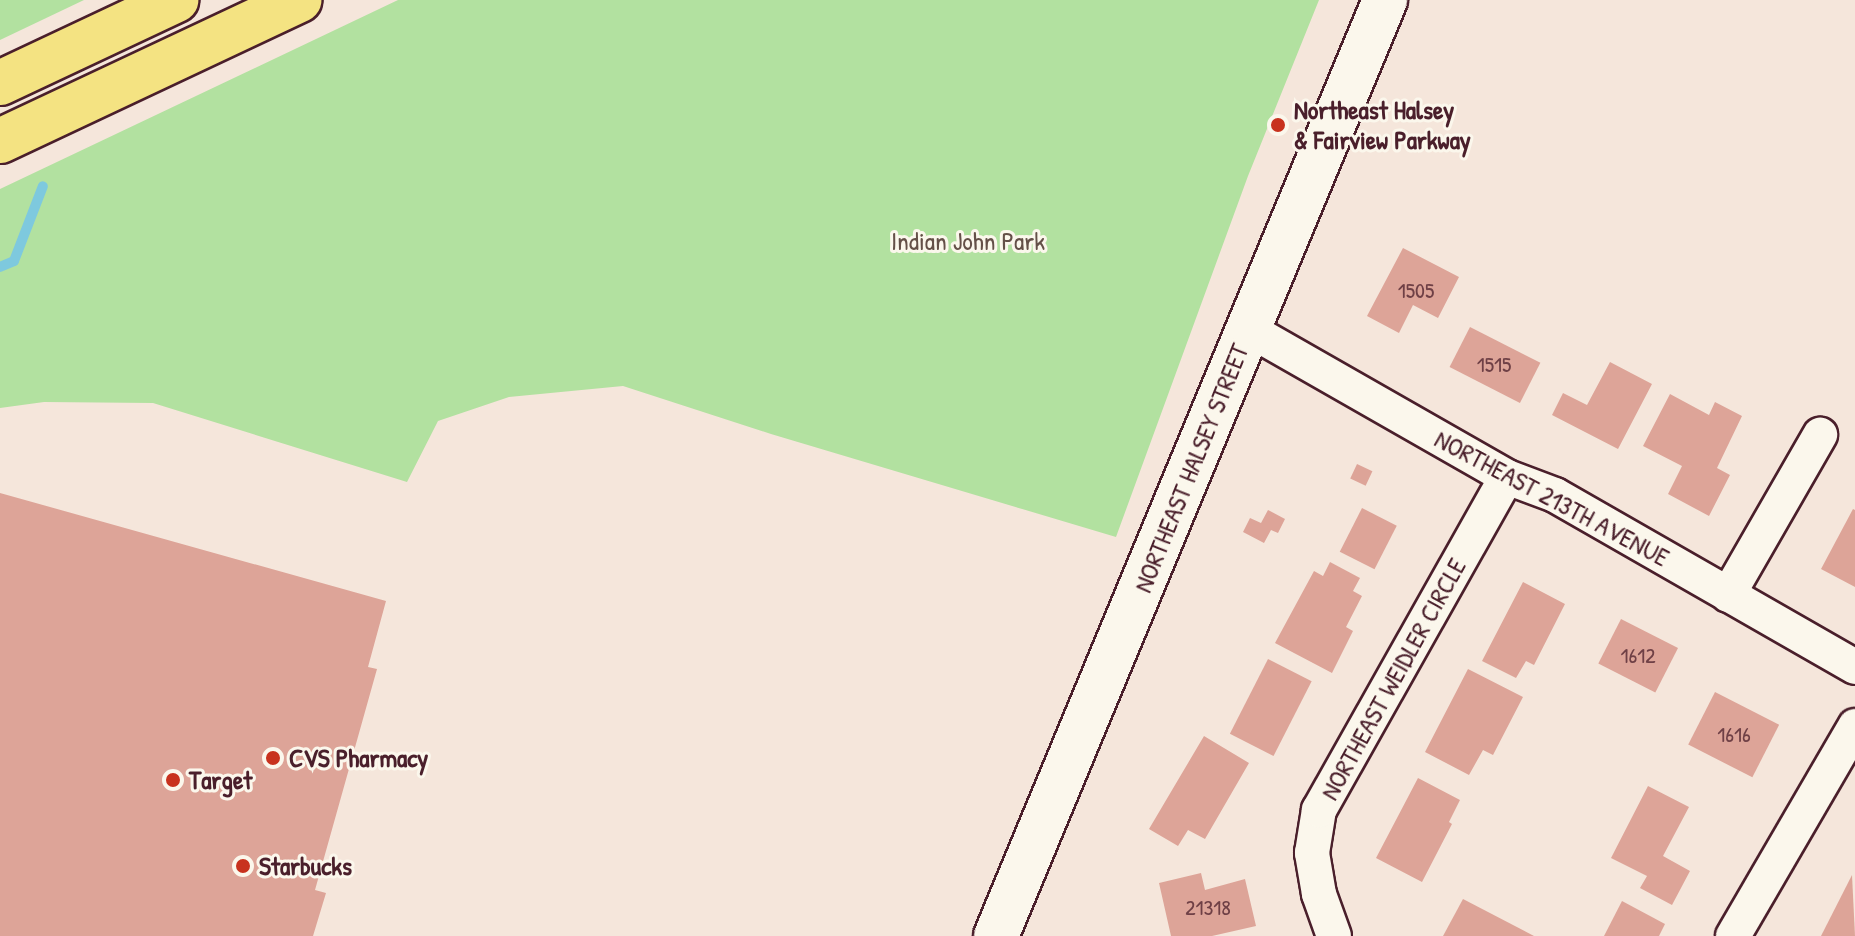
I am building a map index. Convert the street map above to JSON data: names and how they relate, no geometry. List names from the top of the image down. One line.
{"streets":{"main road":["NORTHEAST HALSEY STREET"],"street":["NORTHEAST 213TH AVENUE","NORTHEAST WEIDLER CIRCLE"]},"crossings":[["NORTHEAST HALSEY STREET","NORTHEAST 213TH AVENUE"],["NORTHEAST 213TH AVENUE","NORTHEAST WEIDLER CIRCLE"]],"parks":["Indian John Park"],"places":["Northeast Halsey & Fairview Parkway","CVS Pharmacy","Target","Starbucks"],"house_numbers":["1505","1515","1612","1616","21318"]}
